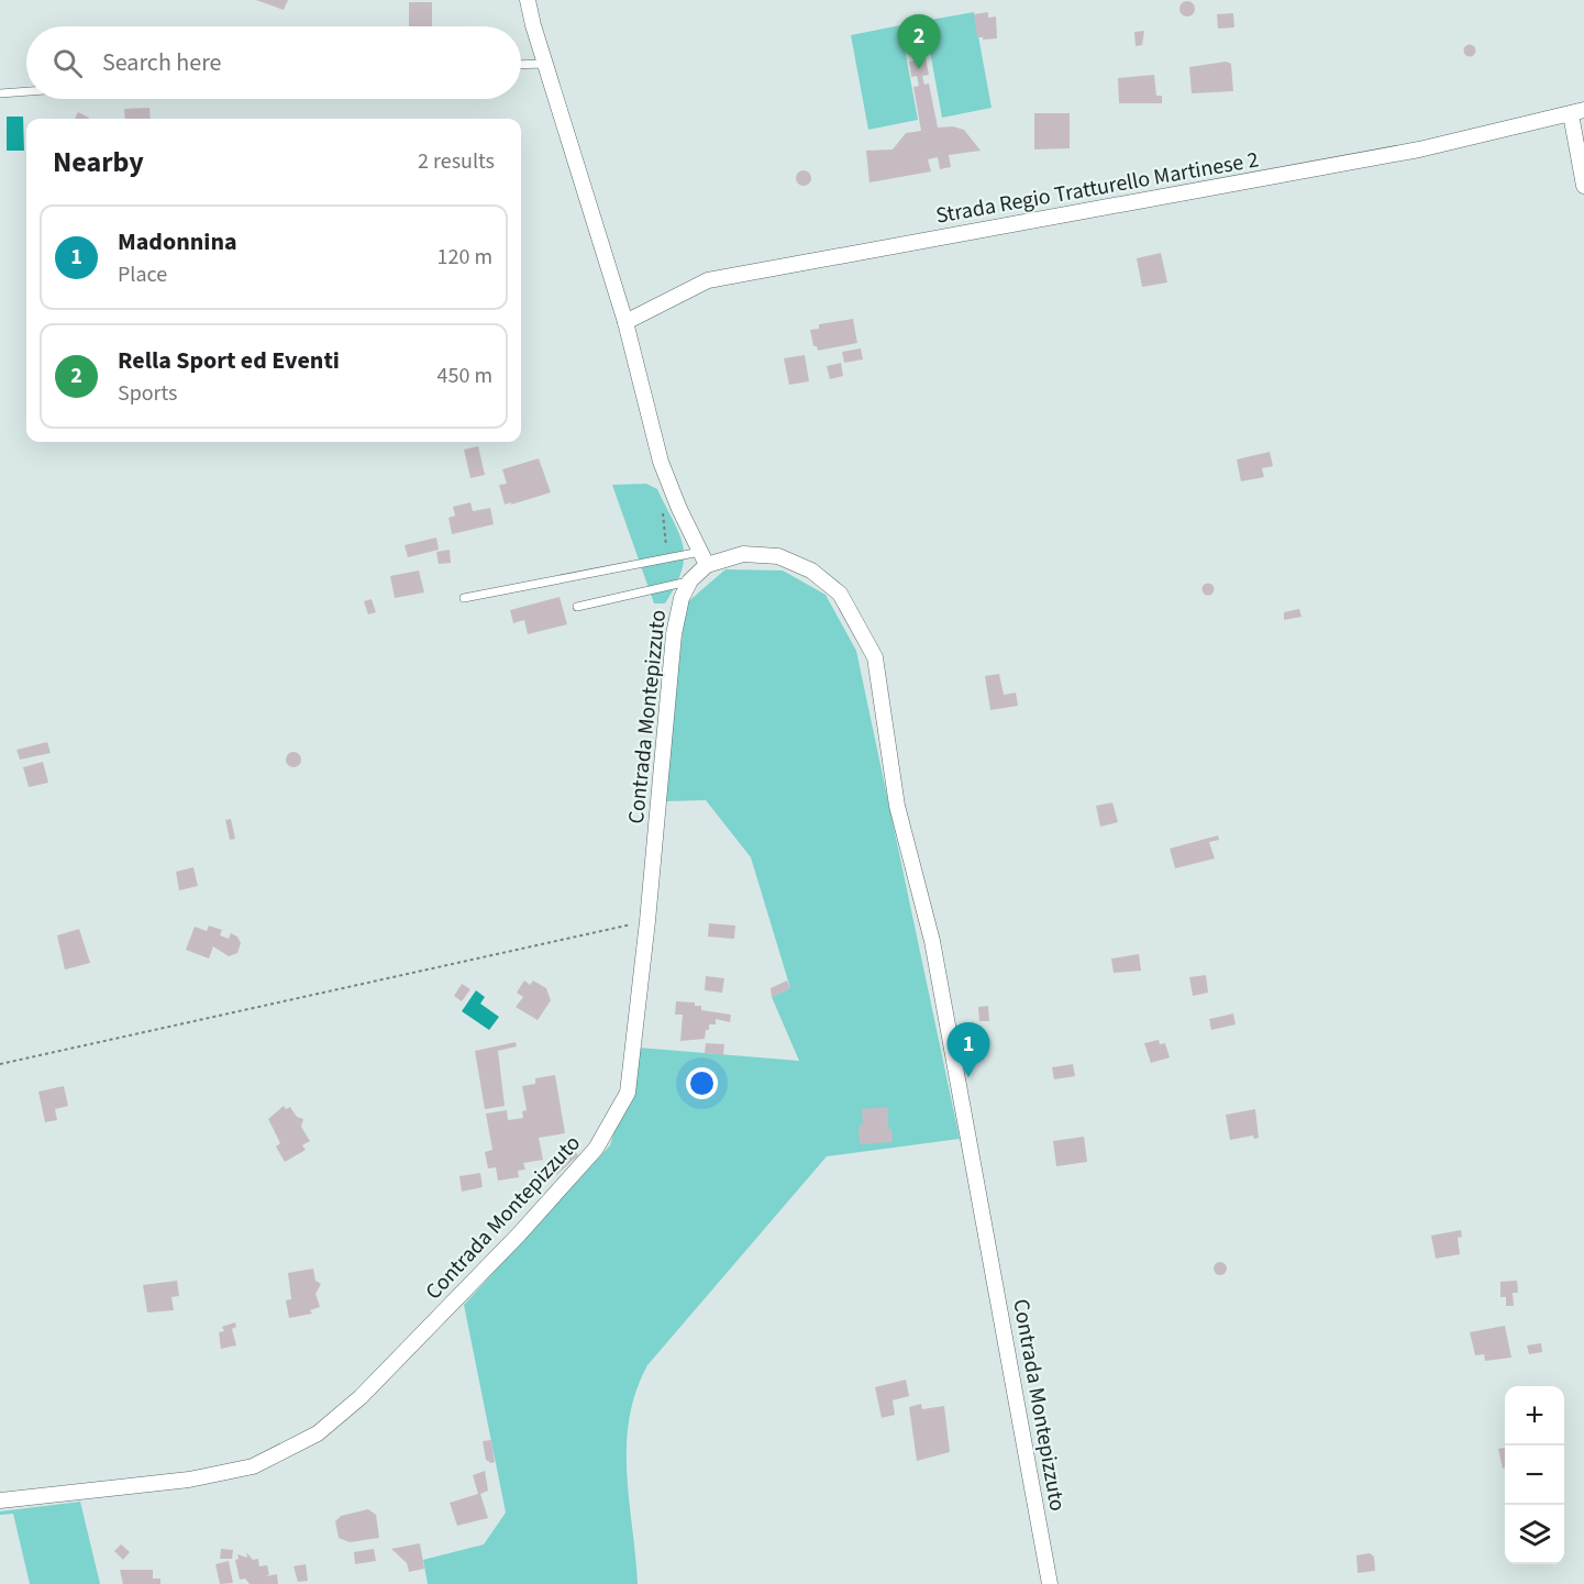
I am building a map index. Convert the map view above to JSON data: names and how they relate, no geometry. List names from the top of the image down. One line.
{"streets":{"street":["Strada Regio Tratturello Martinese 2","Contrada Montepizzuto"]},"page":{"pins":["2","1"],"search":"Search here","heading":["Nearby","2 results"],"list":[{"mark":"1","name":"Madonnina","note":"Place","value":"120 m"},{"mark":"2","name":"Rella Sport ed Eventi","note":"Sports","value":"450 m"}],"map_buttons":["+","−"]}}
